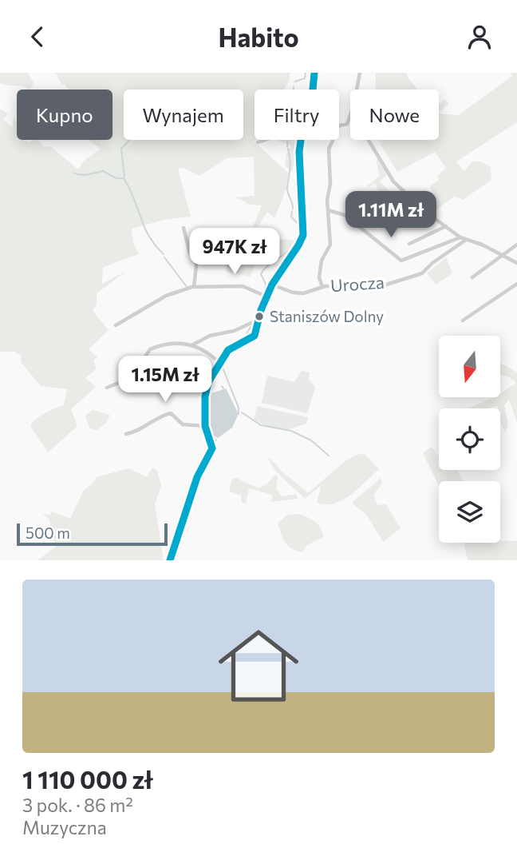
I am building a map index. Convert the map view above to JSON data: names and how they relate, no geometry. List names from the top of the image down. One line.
{"streets":{"street":["Urocza"]},"places":["Staniszów Dolny"],"scale_bar":"500 m","north":"bottom","page":{"header":"Habito","chip":["Kupno","Wynajem","Filtry","Nowe"],"price":["1.11M zł","947K zł","1.15M zł"],"scale":"500 m","list":[{"name":"1 110 000 zł","note":"3 pok. · 86 m² · Muzyczna"}]}}
